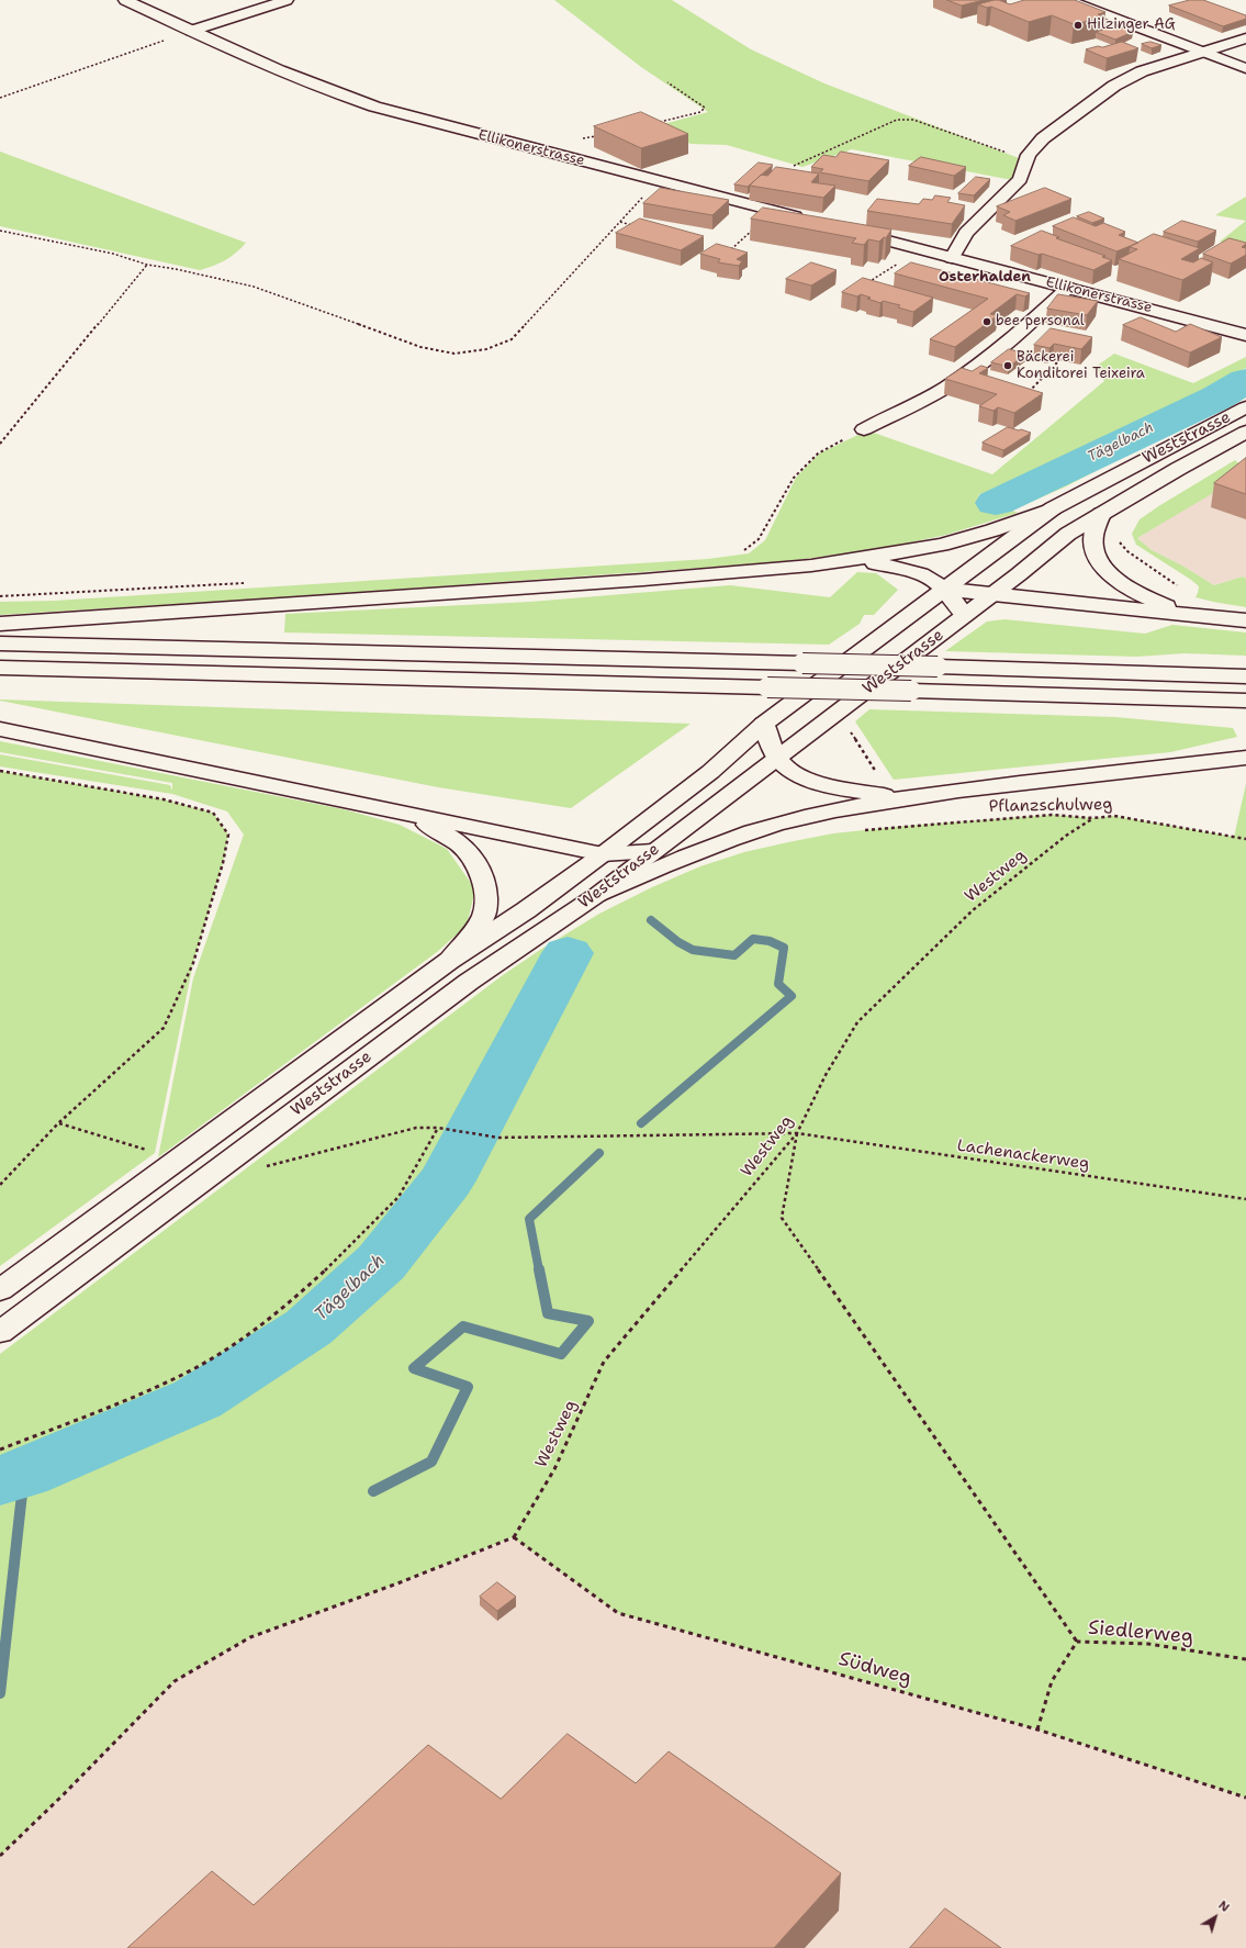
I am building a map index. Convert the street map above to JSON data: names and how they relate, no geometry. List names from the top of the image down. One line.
{"streets":{"main road":["Ellikonerstrasse","Weststrasse"],"path":["Pflanzschulweg","Westweg","Lachenackerweg","Siedlerweg","Südweg"]},"crossings":[["Pflanzschulweg","Westweg"],["Westweg","Lachenackerweg"],["Westweg","Südweg"],["Siedlerweg","Südweg"]],"districts":["Osterhalden"],"water":["Tägelbach"],"places":["Hilzinger AG","bee personal","Bäckerei Konditorei Teixeira"],"north":"top right"}
